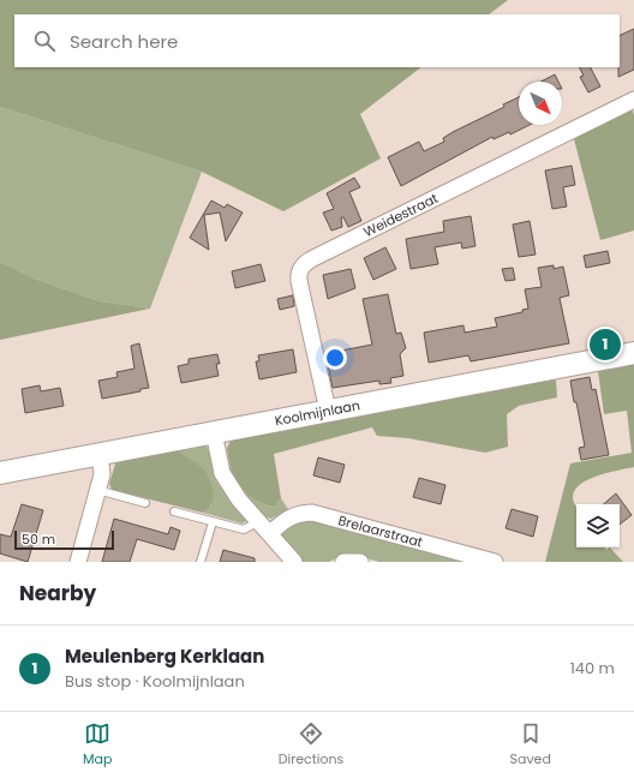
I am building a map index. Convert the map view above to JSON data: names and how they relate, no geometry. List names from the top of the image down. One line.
{"streets":{"street":["Weidestraat","Koolmijnlaan","Brelaarstraat"]},"crossings":[["Weidestraat","Koolmijnlaan"]],"scale_bar":"50 m","north":"bottom right","page":{"search":"Search here","pins":"1","scale":"50 m","heading":"Nearby","list":[{"mark":"1","name":"Meulenberg Kerklaan","note":"Bus stop · Koolmijnlaan","value":"140 m"}],"nav":["Map","Directions","Saved"]}}
